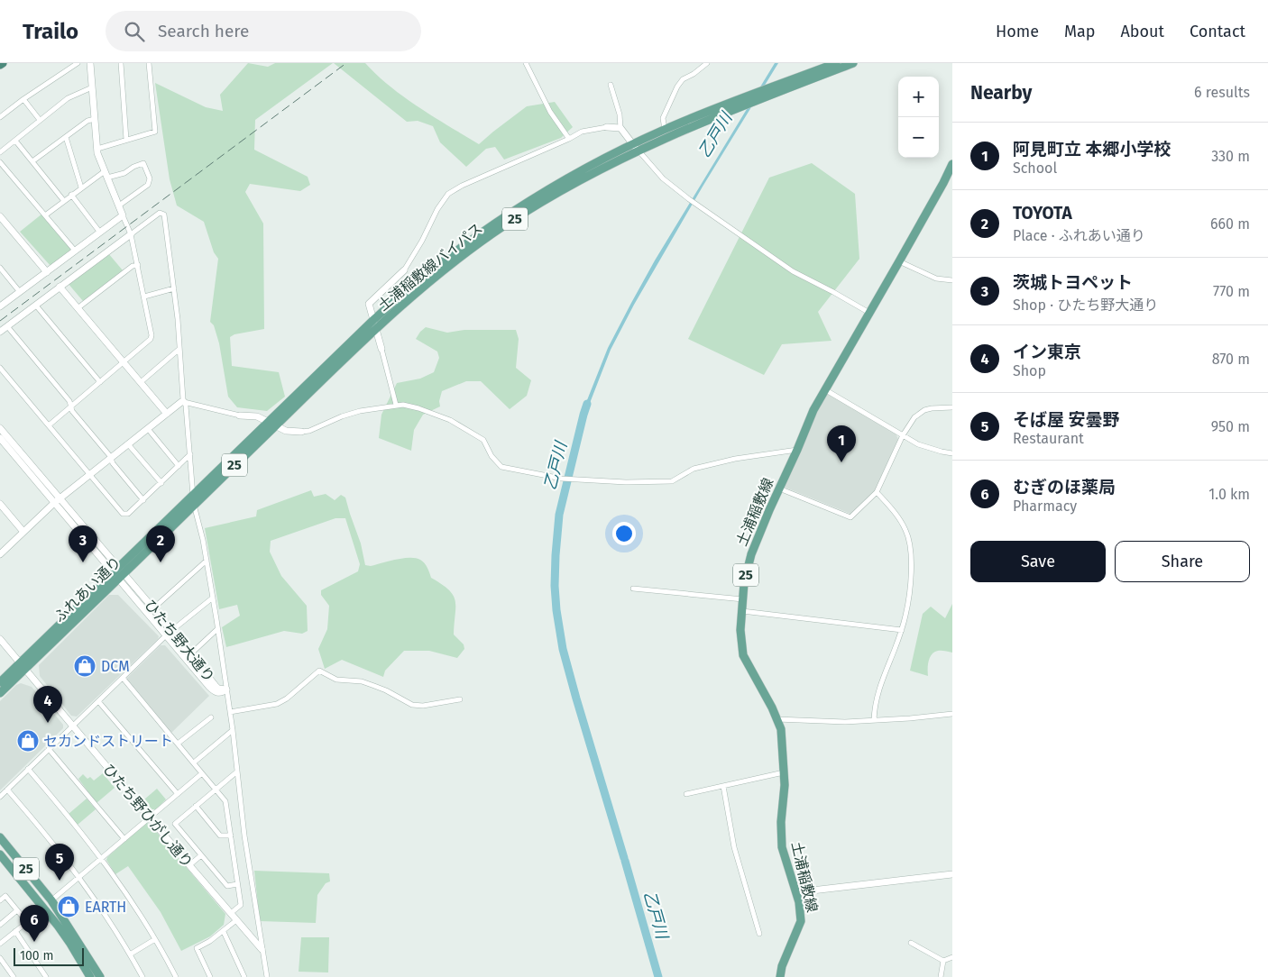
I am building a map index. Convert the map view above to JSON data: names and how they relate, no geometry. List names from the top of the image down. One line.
{"streets":{"main road":["25","土浦稲敷線バイパス","土浦稲敷線","ふれあい通り"],"street":["ひたち野大通り","ひたち野ひがし通り"]},"crossings":[["土浦稲敷線バイパス","ふれあい通り"],["ふれあい通り","ひたち野大通り"],["ふれあい通り","ひたち野ひがし通り"]],"water":["乙戸川"],"places":{"shop":["DCM","セカンドストリート","EARTH"]},"scale_bar":"100 m","page":{"header":"Trailo","search":"Search here","nav":["Home","Map","About","Contact"],"heading":["Nearby","6 results"],"map_buttons":["+","−"],"list":[{"mark":"1","name":"阿見町立 本郷小学校","note":"School","value":"330 m"},{"mark":"2","name":"TOYOTA","note":"Place · ふれあい通り","value":"660 m"},{"mark":"3","name":"茨城トヨペット","note":"Shop · ひたち野大通り","value":"770 m"},{"mark":"4","name":"イン東京","note":"Shop","value":"870 m"},{"mark":"5","name":"そば屋 安曇野","note":"Restaurant","value":"950 m"},{"mark":"6","name":"むぎのほ薬局","note":"Pharmacy","value":"1.0 km"}],"pins":["1","2","3","4","5","6"],"buttons":["Save","Share"],"scale":"100 m"}}
